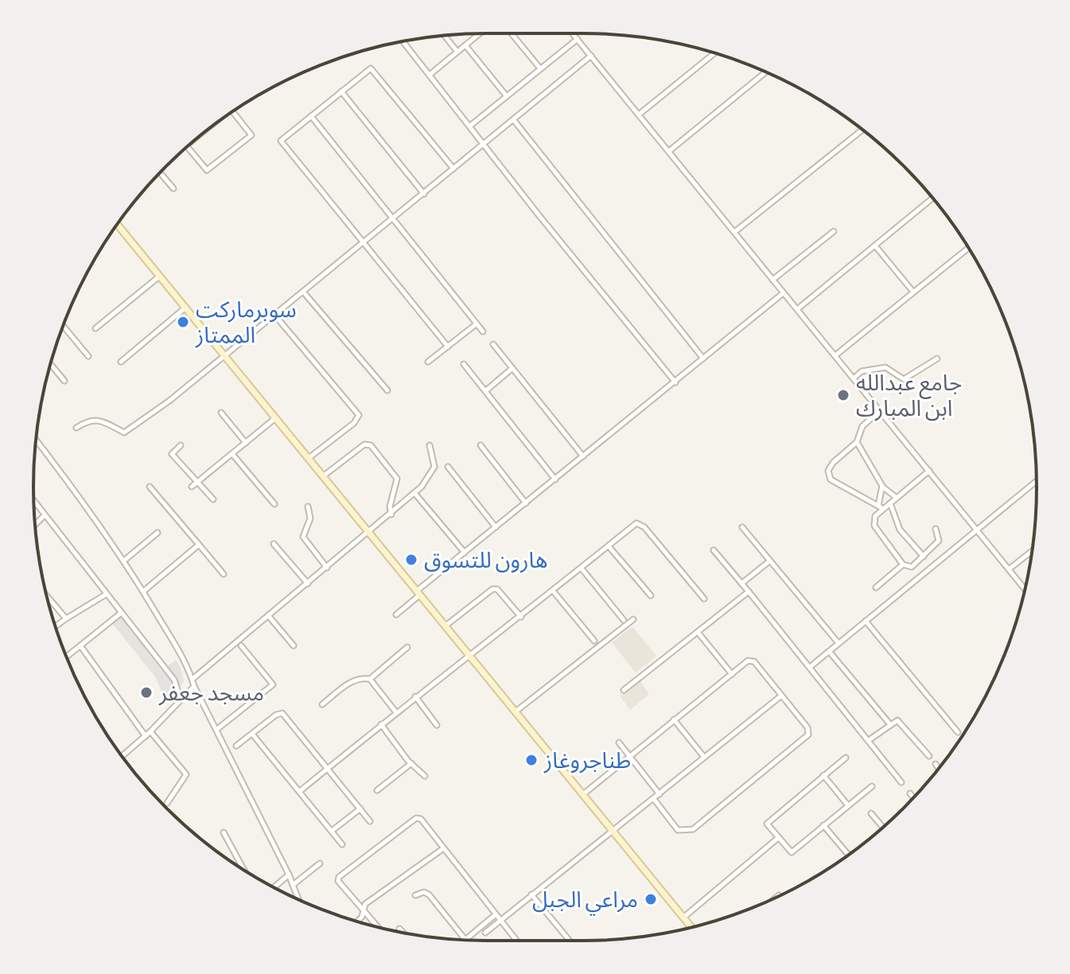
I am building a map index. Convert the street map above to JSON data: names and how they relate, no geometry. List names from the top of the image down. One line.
{"places":["سوبرماركت الممتاز","جامع عبدالله ابن المبارك","هارون للتسوق","مسجد جعفر","طناجروغاز","مراعي الجبل"]}
